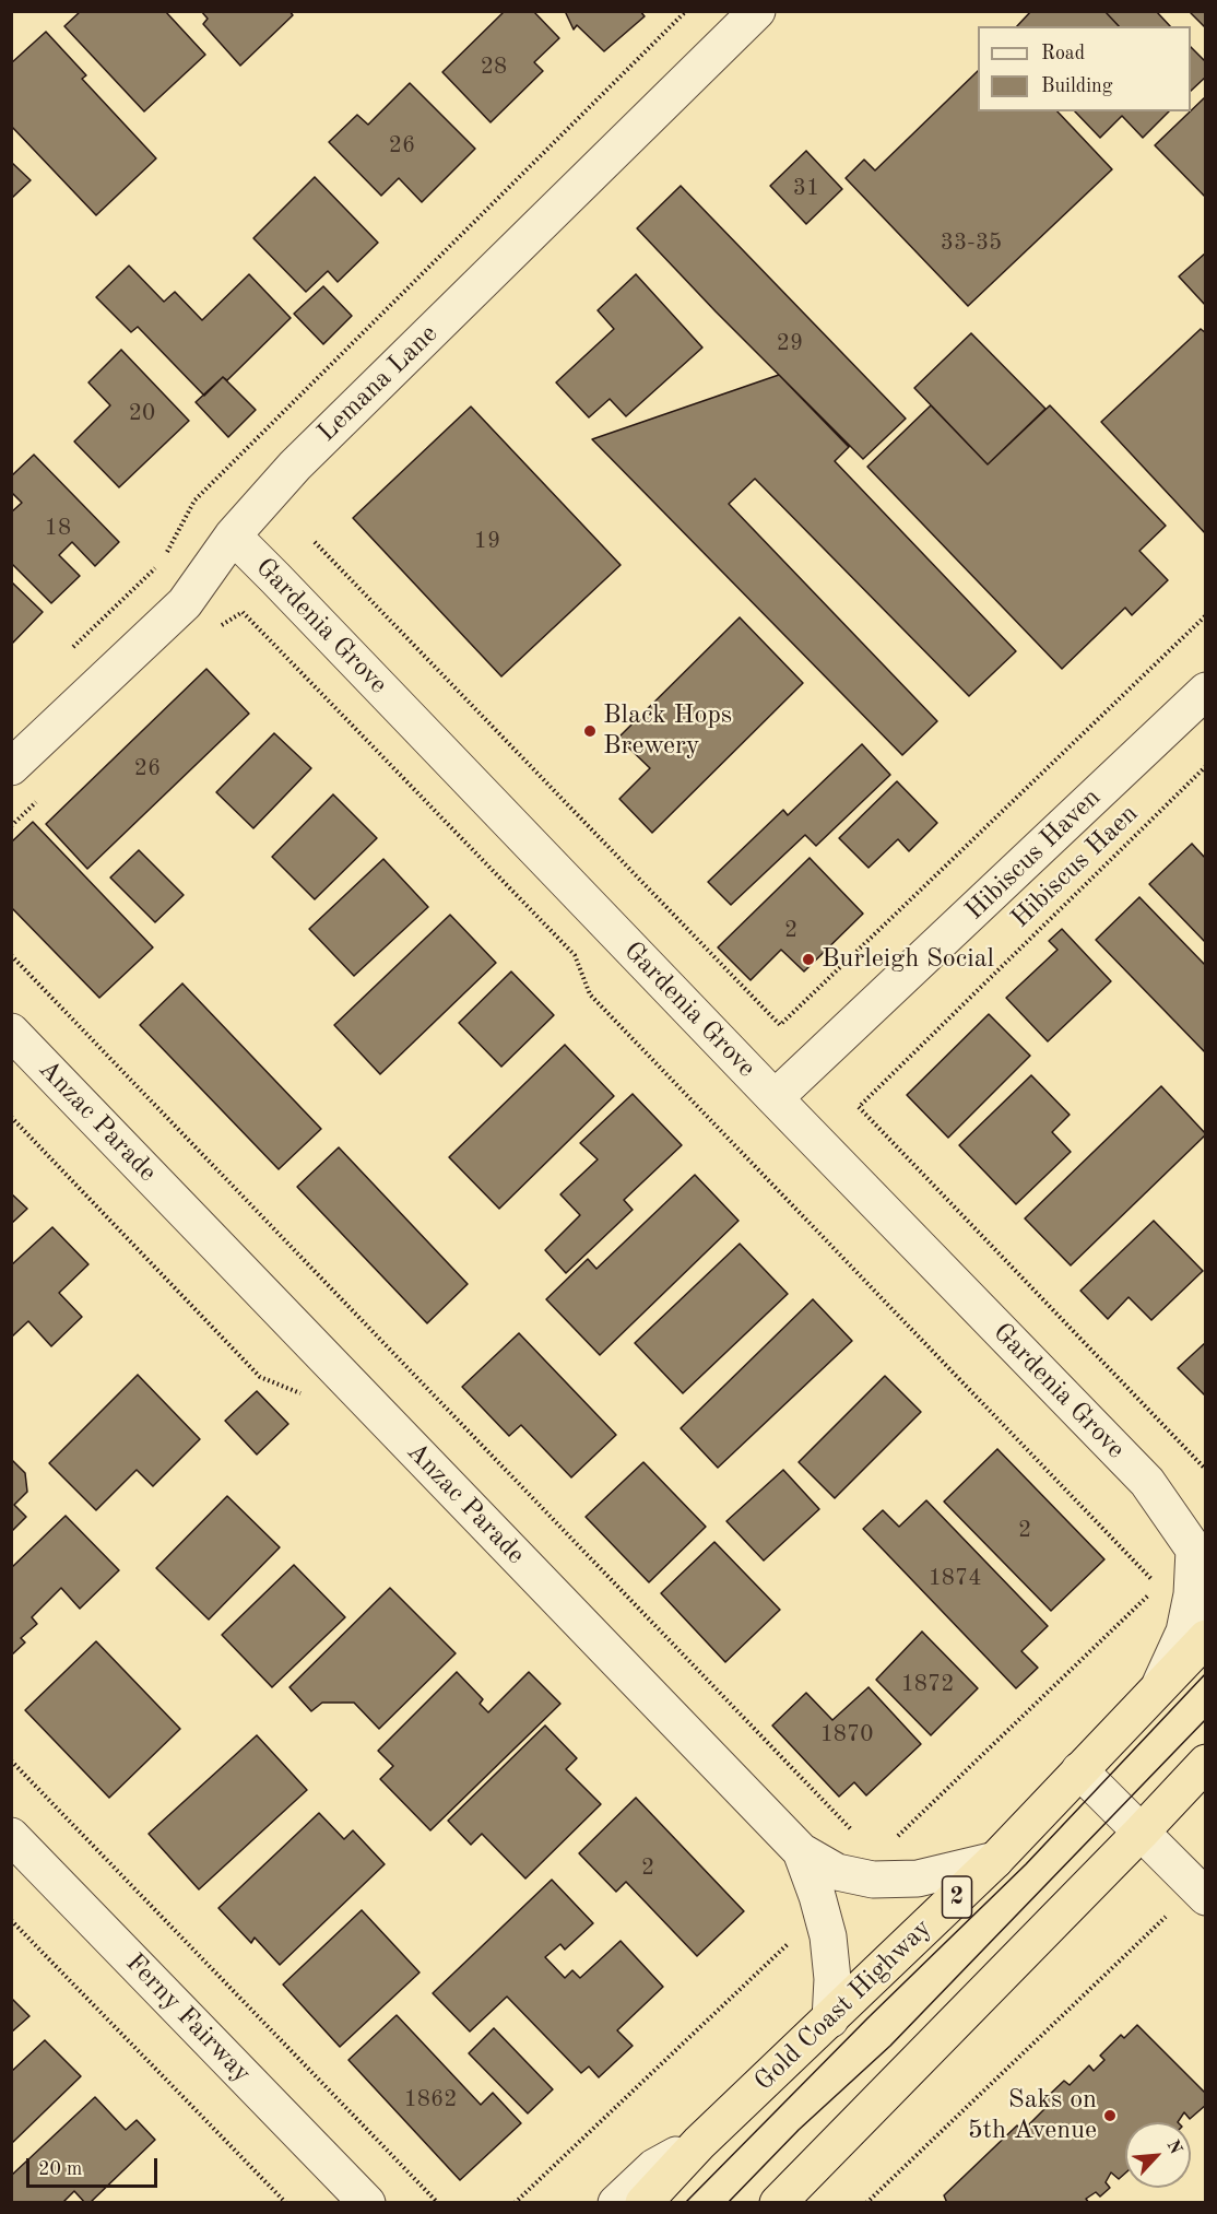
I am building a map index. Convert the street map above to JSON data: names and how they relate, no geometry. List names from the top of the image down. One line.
{"streets":{"highway":["2","Gold Coast Highway"],"street":["Lemana Lane","Gardenia Grove","Hibiscus Haven","Anzac Parade","Ferny Fairway"],"path":["Hibiscus Haen"]},"crossings":[["Lemana Lane","Gardenia Grove"],["Gardenia Grove","Hibiscus Haven"],["Gardenia Grove","Hibiscus Haen"],["Gardenia Grove","Gold Coast Highway"],["Anzac Parade","Gold Coast Highway"]],"places":["Black Hops Brewery","Burleigh Social","Saks on 5th Avenue"],"house_numbers":["28","26","31","33-35","29","20","18","19","26","2","2","1874","1872","1870","2","1862"],"legend":["Road","Building"],"scale_bar":"20 m","north":"top right"}
